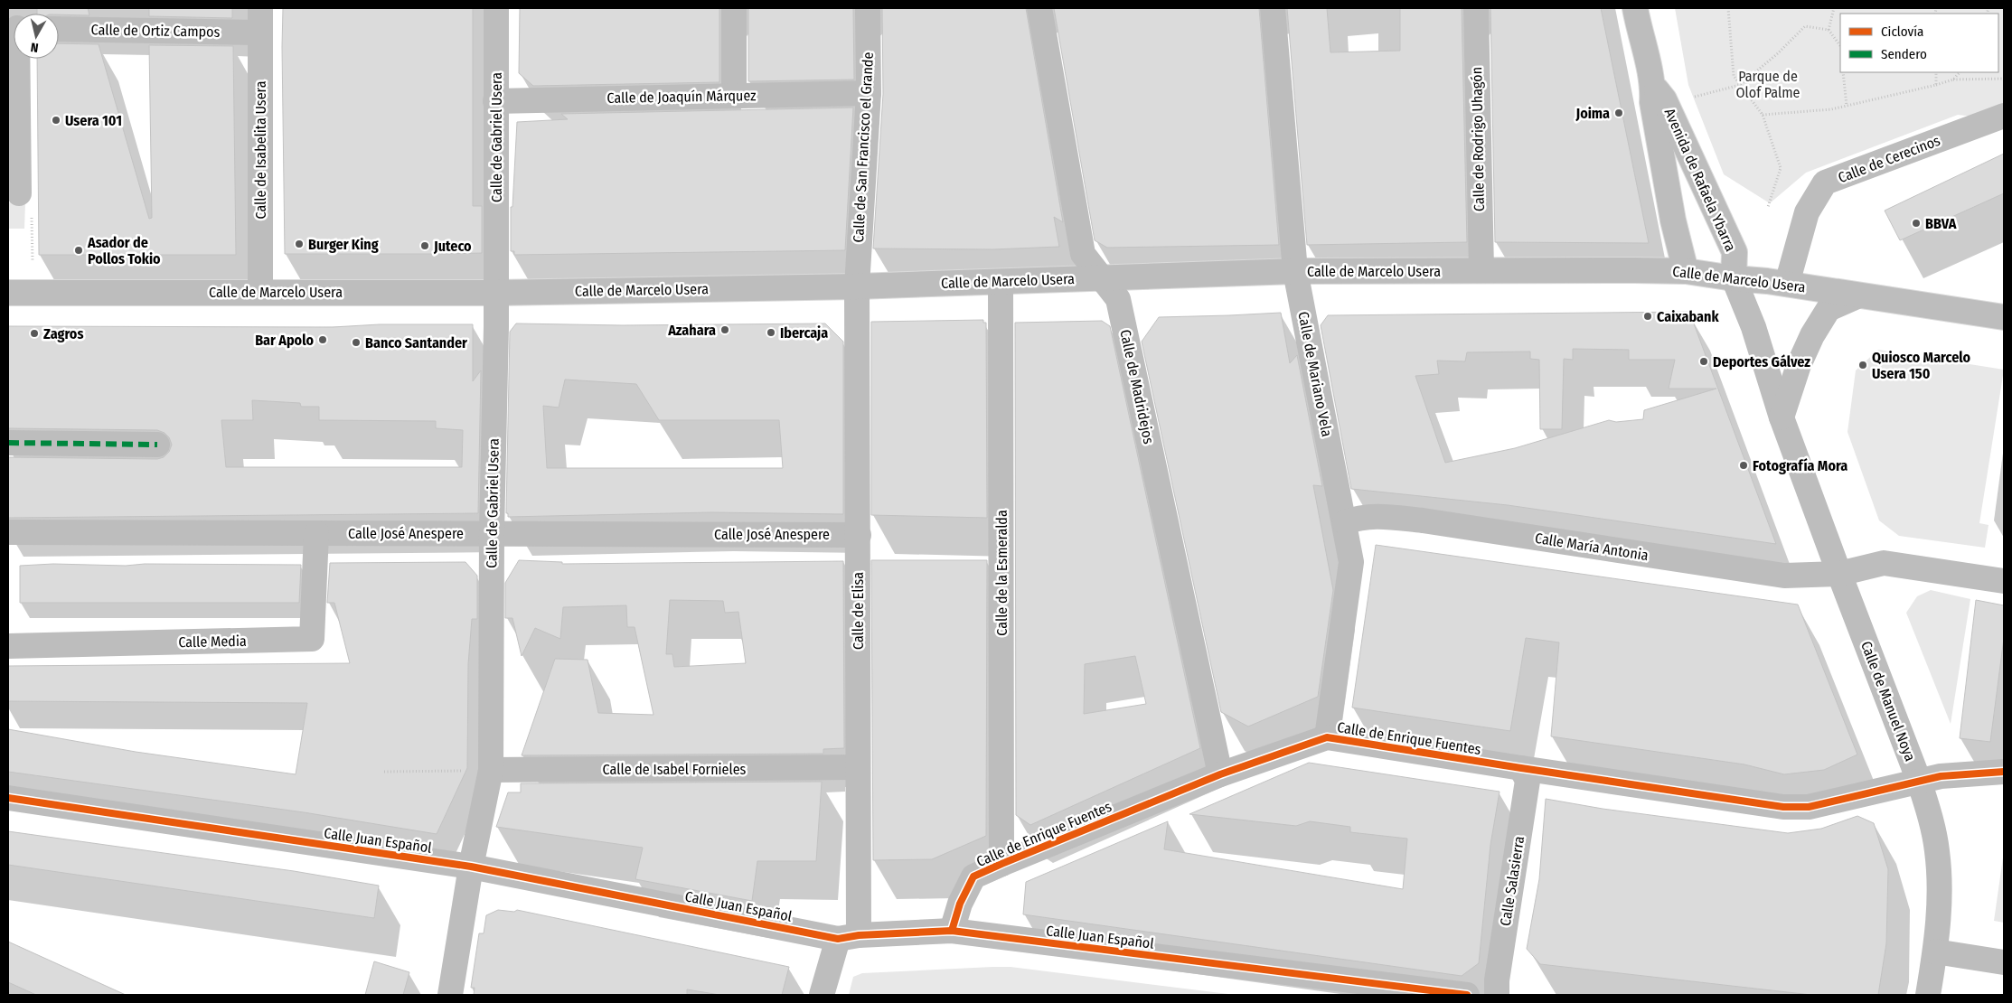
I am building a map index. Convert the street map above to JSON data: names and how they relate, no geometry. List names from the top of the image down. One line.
{"streets":{"street":["Calle de Ortiz Campos","Calle de Joaquín Márquez","Calle de Gabriel Usera","Calle de Rodrigo Uhagón","Calle de San Francisco el Grande","Calle de Isabelita Usera","Calle de Cerecinos","Avenida de Rafaela Ybarra","Calle de Marcelo Usera","Calle de Mariano Vela","Calle de Madridejos","Calle José Anespere","Calle María Antonia","Calle de la Esmeralda","Calle de Elisa","Calle Media","Calle de Manuel Noya","Calle de Enrique Fuentes","Calle de Isabel Fornieles","Calle Juan Español","Calle Salasierra"]},"crossings":[["Calle de Ortiz Campos","Calle de Isabelita Usera"],["Calle de Joaquín Márquez","Calle de Gabriel Usera"],["Calle de Joaquín Márquez","Calle de San Francisco el Grande"],["Calle de Gabriel Usera","Calle de Marcelo Usera"],["Calle de Gabriel Usera","Calle José Anespere"],["Calle de Gabriel Usera","Calle de Isabel Fornieles"],["Calle de Gabriel Usera","Calle Juan Español"],["Calle de Rodrigo Uhagón","Calle de Marcelo Usera"],["Calle de San Francisco el Grande","Calle de Marcelo Usera"],["Calle de San Francisco el Grande","Calle de Elisa"],["Calle de Isabelita Usera","Calle de Marcelo Usera"],["Calle de Cerecinos","Calle de Marcelo Usera"],["Avenida de Rafaela Ybarra","Calle de Marcelo Usera"],["Avenida de Rafaela Ybarra","Calle de Manuel Noya"],["Calle de Marcelo Usera","Calle de Mariano Vela"],["Calle de Marcelo Usera","Calle de Madridejos"],["Calle de Marcelo Usera","Calle de la Esmeralda"],["Calle de Marcelo Usera","Calle de Elisa"],["Calle de Marcelo Usera","Calle de Manuel Noya"],["Calle de Mariano Vela","Calle María Antonia"],["Calle de Mariano Vela","Calle de Enrique Fuentes"],["Calle de Madridejos","Calle de Enrique Fuentes"],["Calle José Anespere","Calle de Elisa"],["Calle José Anespere","Calle Media"],["Calle María Antonia","Calle de Manuel Noya"],["Calle de la Esmeralda","Calle de Enrique Fuentes"],["Calle de Elisa","Calle de Isabel Fornieles"],["Calle de Elisa","Calle Juan Español"],["Calle de Manuel Noya","Calle de Enrique Fuentes"],["Calle de Enrique Fuentes","Calle Juan Español"],["Calle de Enrique Fuentes","Calle Salasierra"]],"parks":["Parque de Olof Palme"],"places":["Joima","Usera 101","BBVA","Burger King","Juteco","Asador de Pollos Tokio","Caixabank","Azahara","Ibercaja","Zagros","Bar Apolo","Banco Santander","Deportes Gálvez","Quiosco Marcelo Usera 150","Fotografía Mora"],"legend":["Ciclovía","Sendero"],"north":"bottom"}
